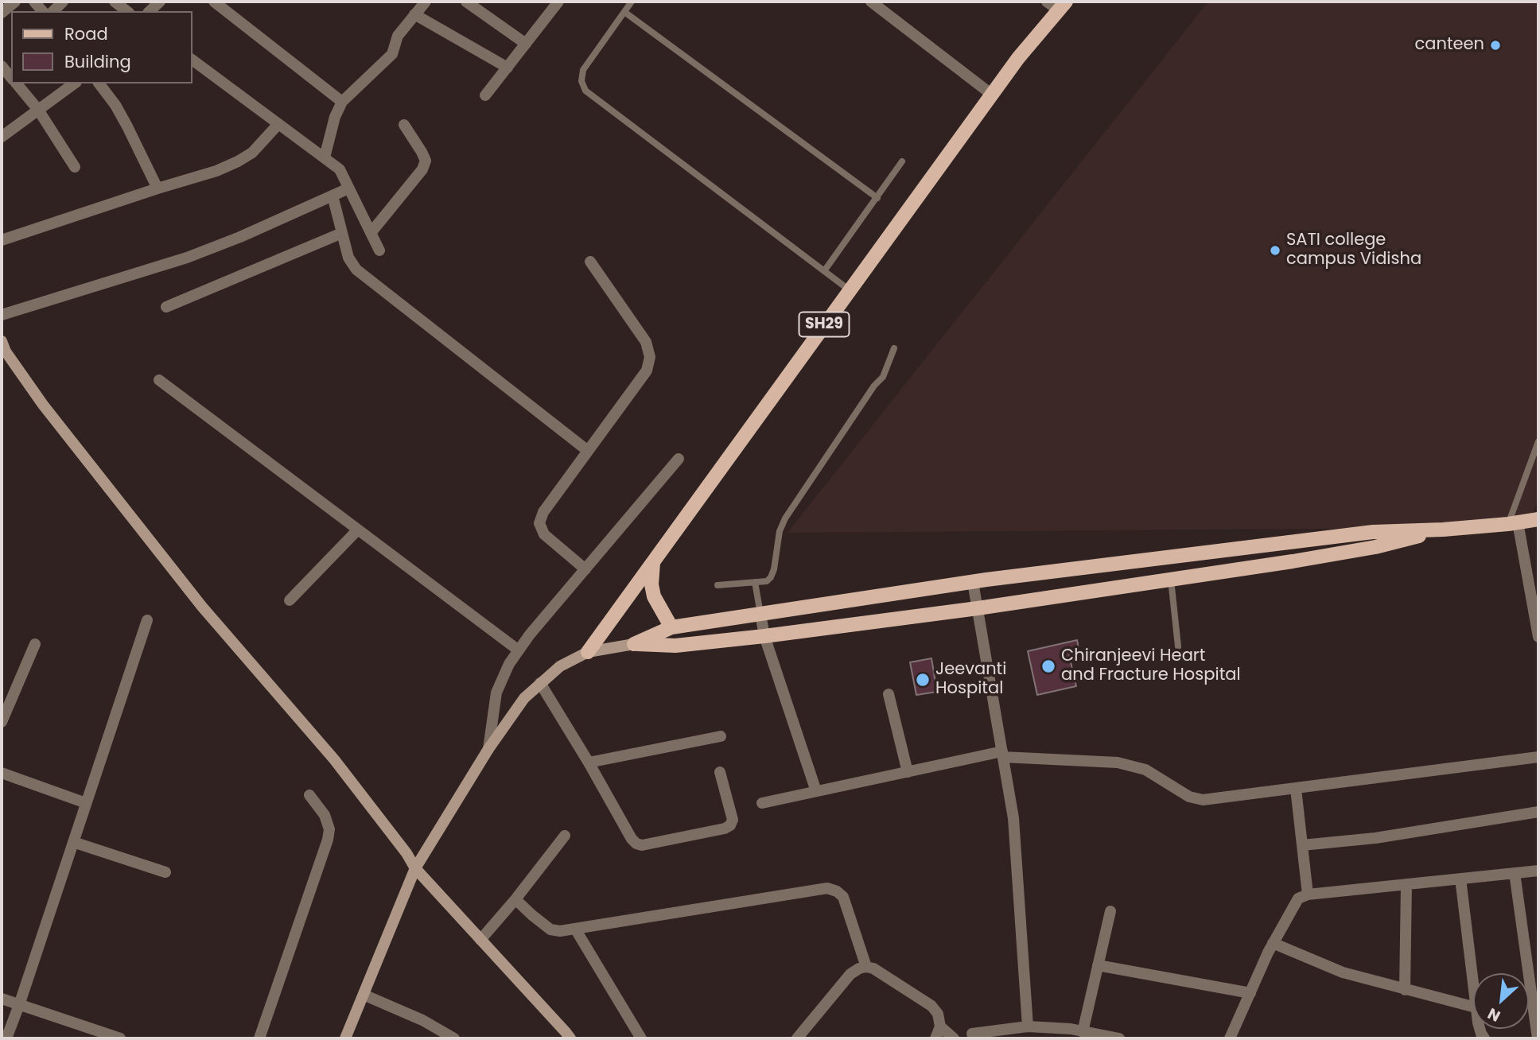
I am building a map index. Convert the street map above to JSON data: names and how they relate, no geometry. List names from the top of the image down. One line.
{"streets":{"main road":["SH29"]},"places":["canteen","SATI college campus Vidisha","Chiranjeevi Heart and Fracture Hospital","Jeevanti Hospital"],"legend":["Road","Building"],"north":"bottom left"}
